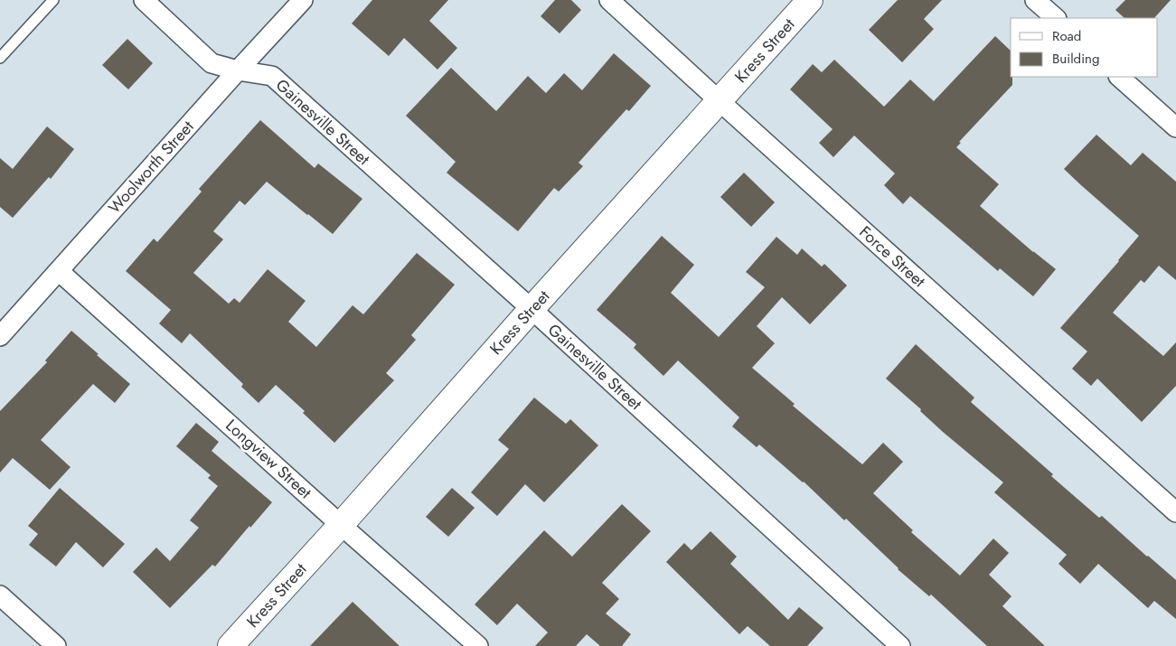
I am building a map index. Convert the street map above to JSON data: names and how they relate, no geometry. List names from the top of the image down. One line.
{"streets":{"street":["Kress Street","Gainesville Street","Woolworth Street","Force Street","Longview Street"]},"crossings":[["Kress Street","Gainesville Street"],["Kress Street","Force Street"],["Kress Street","Longview Street"],["Gainesville Street","Woolworth Street"],["Woolworth Street","Longview Street"]],"legend":["Road","Building"]}
